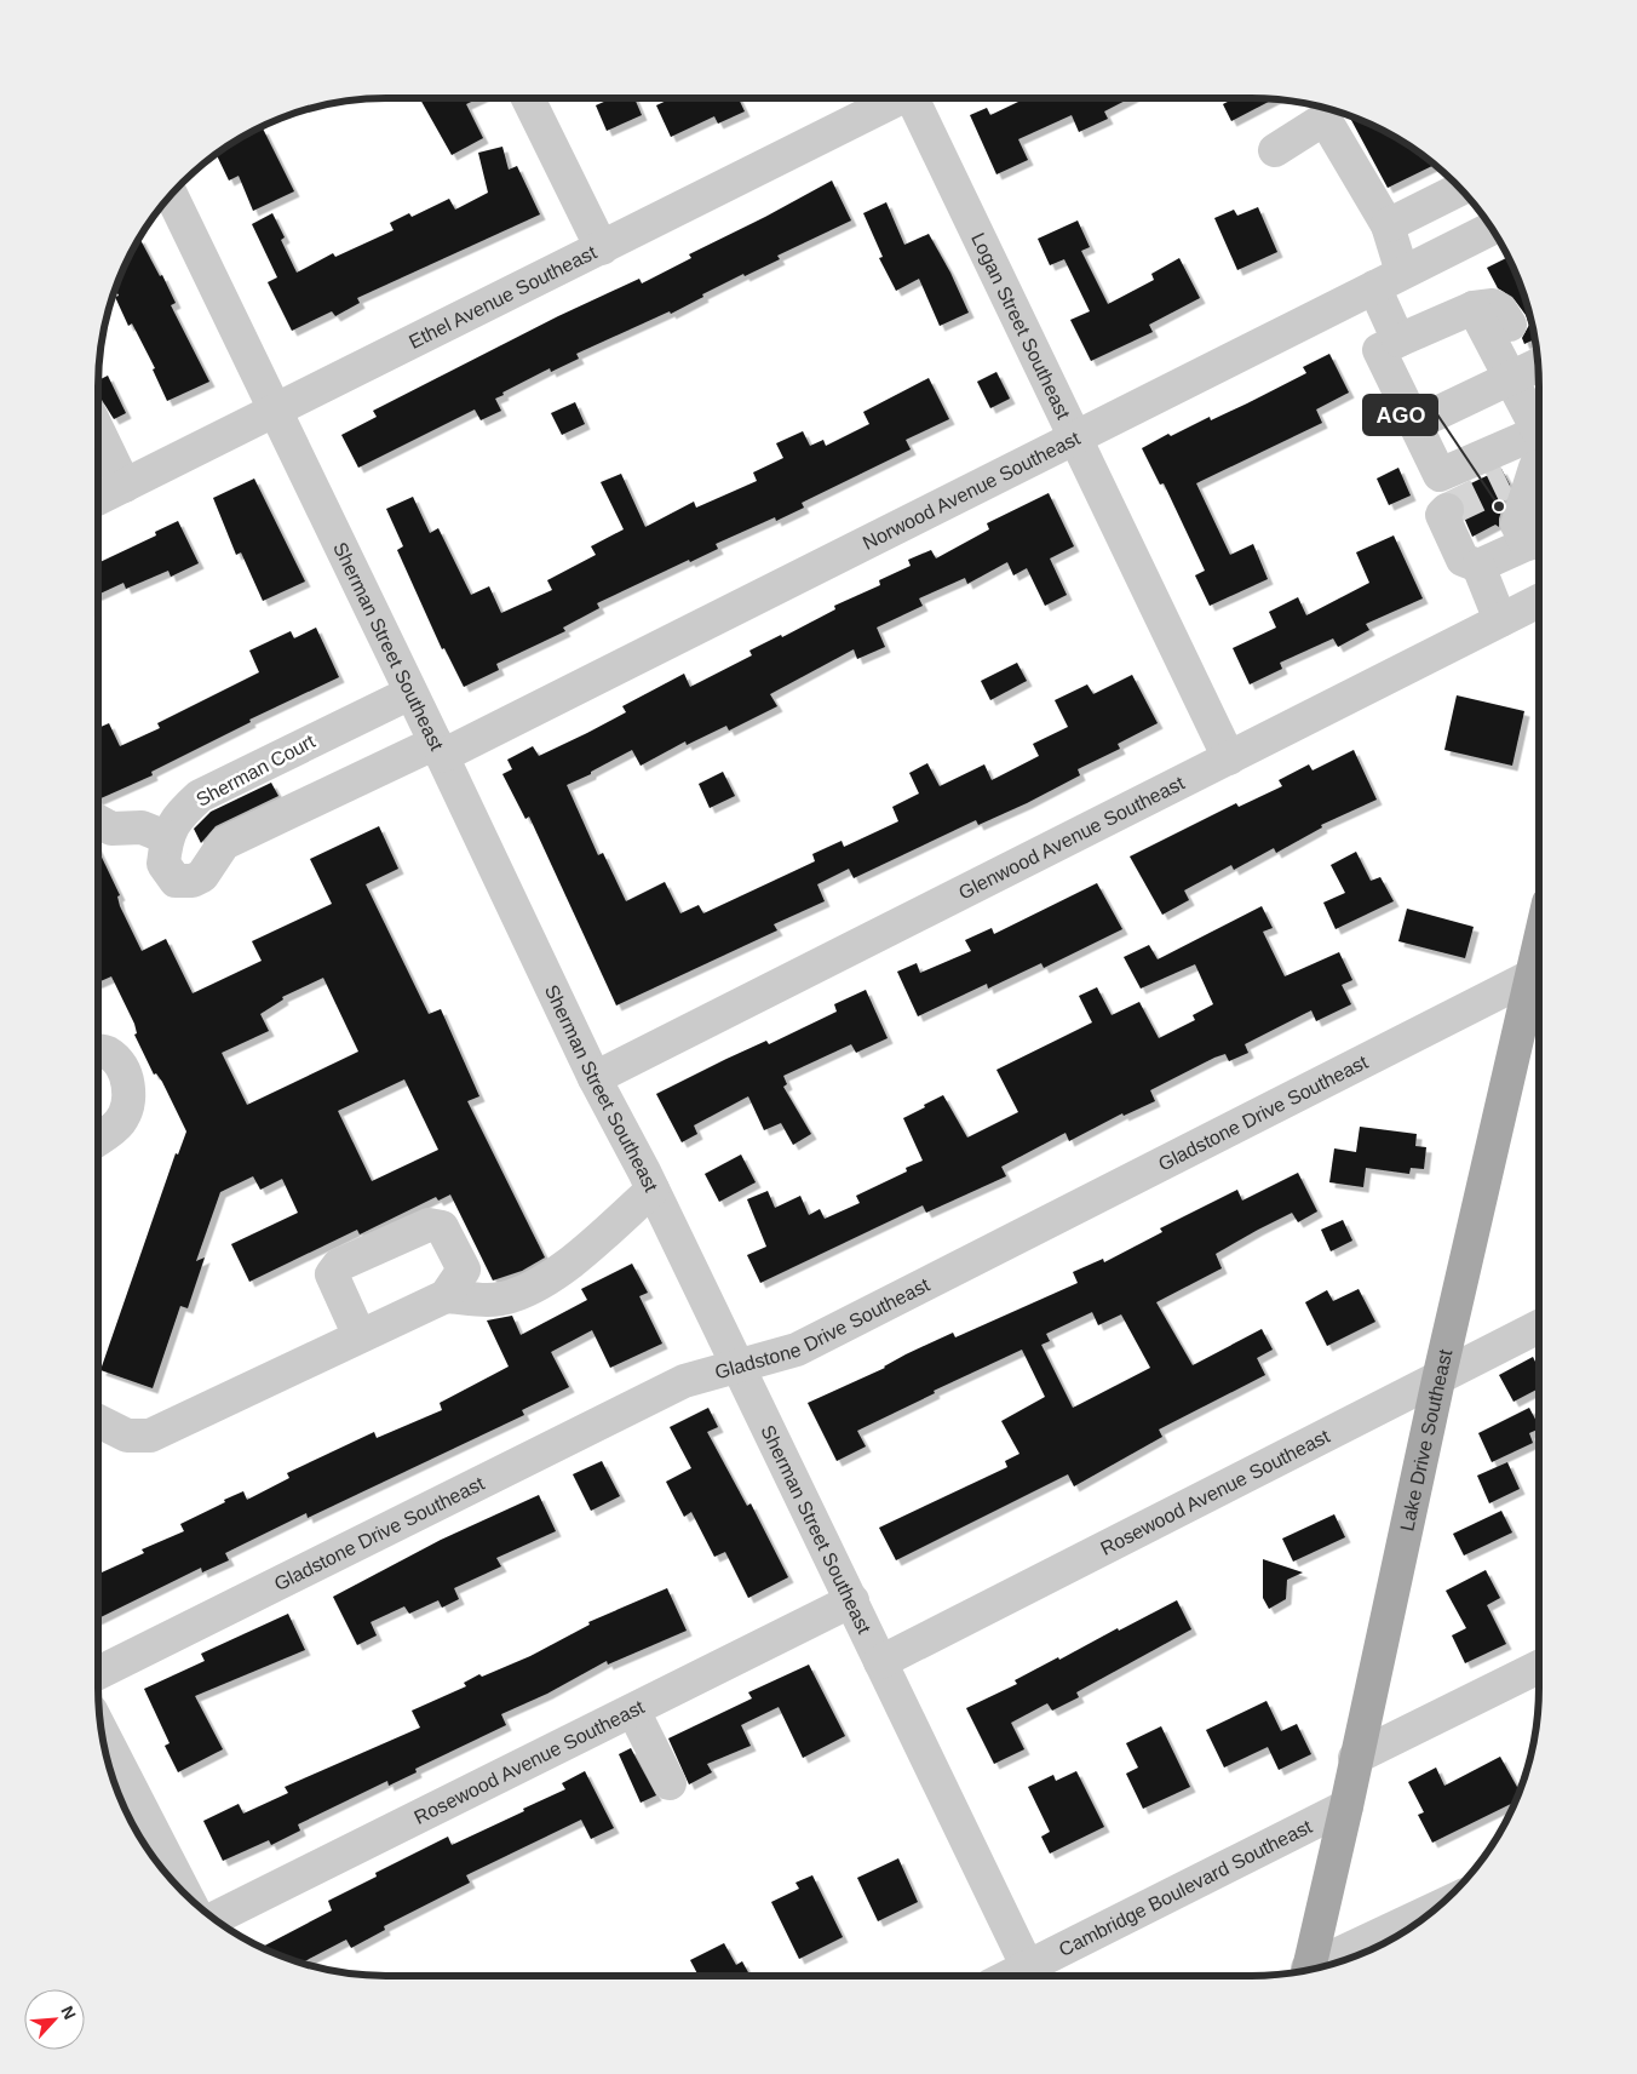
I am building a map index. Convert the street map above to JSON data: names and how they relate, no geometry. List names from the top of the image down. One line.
{"streets":{"main road":["Lake Drive Southeast"],"street":["Ethel Avenue Southeast","Logan Street Southeast","Norwood Avenue Southeast","Sherman Street Southeast","Sherman Court","Glenwood Avenue Southeast","Gladstone Drive Southeast","Rosewood Avenue Southeast","Cambridge Boulevard Southeast"]},"crossings":[["Ethel Avenue Southeast","Sherman Street Southeast"],["Logan Street Southeast","Norwood Avenue Southeast"],["Logan Street Southeast","Glenwood Avenue Southeast"],["Norwood Avenue Southeast","Sherman Street Southeast"],["Sherman Street Southeast","Sherman Court"],["Sherman Street Southeast","Glenwood Avenue Southeast"],["Sherman Street Southeast","Gladstone Drive Southeast"],["Sherman Street Southeast","Rosewood Avenue Southeast"],["Sherman Street Southeast","Cambridge Boulevard Southeast"],["Lake Drive Southeast","Rosewood Avenue Southeast"],["Lake Drive Southeast","Cambridge Boulevard Southeast"]],"places":["AGO"],"north":"top right"}
